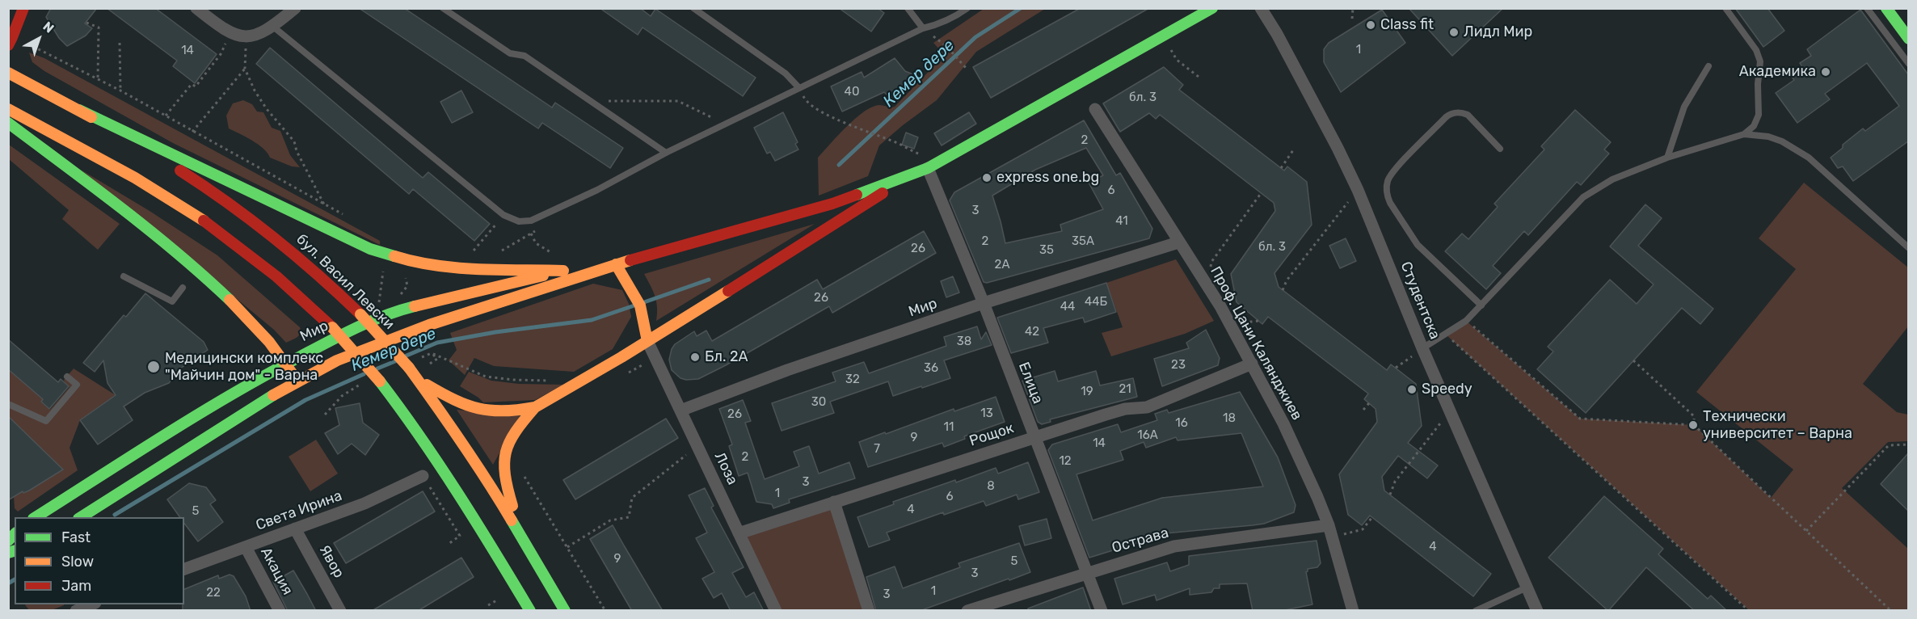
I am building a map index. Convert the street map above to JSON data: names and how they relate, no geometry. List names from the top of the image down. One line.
{"streets":{"main road":["бул. Васил Левски","Мир"],"street":["Студентска","Проф. Цани Калянджиев","Елица","Рощок","Лоза","Света Ирина","Острава","Явор","Акация"]},"crossings":[["Мир","Проф. Цани Калянджиев"],["Мир","Елица"],["Мир","Лоза"],["Проф. Цани Калянджиев","Рощок"],["Проф. Цани Калянджиев","Острава"],["Елица","Рощок"],["Елица","Острава"],["Рощок","Лоза"],["Света Ирина","Явор"],["Света Ирина","Акация"]],"water":["Кемер дере"],"places":["Class fit","Лидл Мир","Академика","express one.bg","Бл. 2А","Медицински комплекс \"Майчин дом\" - Варна","Speedy","Технически университет – Варна"],"house_numbers":["1","14","40","бл. 3","2","6","3","41","2","35A","бл. 3","26","35","2А","26","44Б","44","42","38","23","36","32","21","19","30","13","26","18","16","11","16А","9","14","7","2","12","3","8","1","6","4","5","4","9","5","3","1","22","3"],"legend":["Fast","Slow","Jam"],"north":"top right"}
